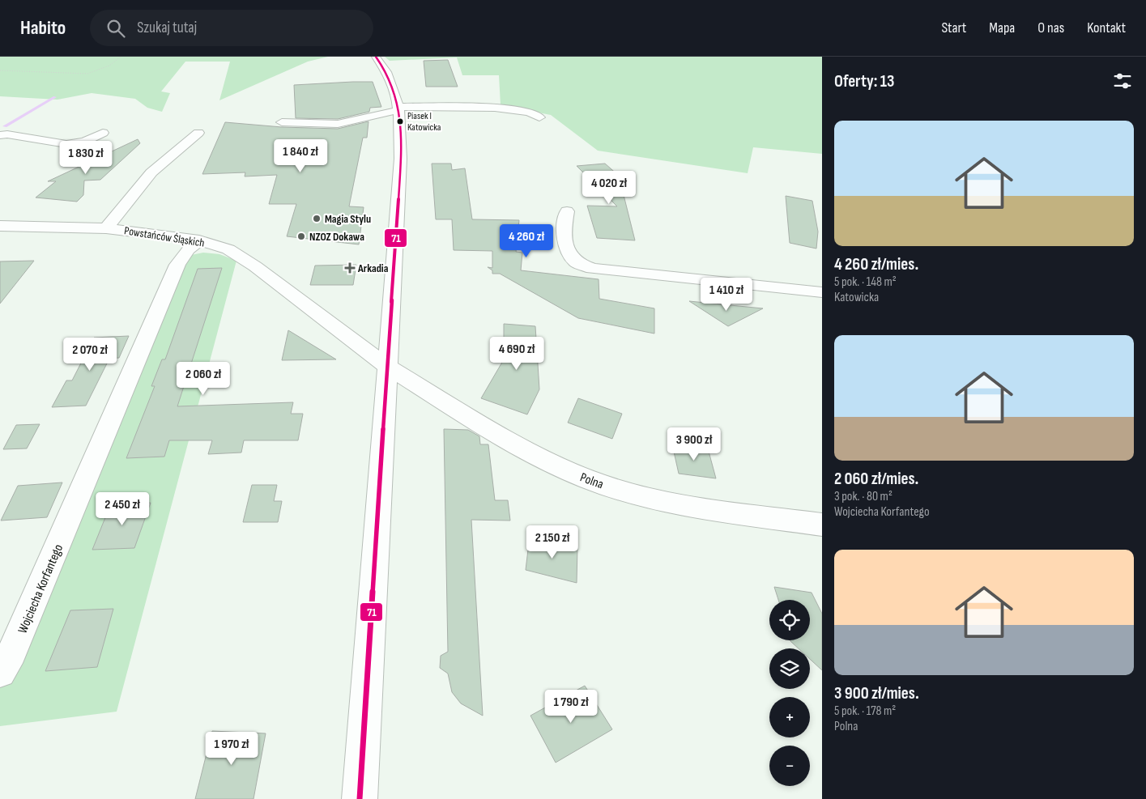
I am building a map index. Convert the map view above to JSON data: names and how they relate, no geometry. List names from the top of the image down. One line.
{"streets":{"street":["Powstańców Śląskich","Polna","Wojciecha Korfantego"]},"crossings":[["Powstańców Śląskich","Polna"],["Powstańców Śląskich","Wojciecha Korfantego"]],"places":{"other":["Piasek I Katowicka","Magia Stylu","NZOZ Dokawa"],"health":["Arkadia"]},"lines":["transit line 71"],"page":{"header":"Habito","search":"Szukaj tutaj","nav":["Start","Mapa","O nas","Kontakt"],"heading":"Oferty: 13","list":[{"name":"4 260 zł/mies.","note":"5 pok. · 148 m² · Katowicka"},{"name":"2 060 zł/mies.","note":"3 pok. · 80 m² · Wojciecha Korfantego"},{"name":"3 900 zł/mies.","note":"5 pok. · 178 m² · Polna"}],"price":["1 840 zł","1 830 zł","4 020 zł","4 260 zł","1 410 zł","4 690 zł","2 070 zł","2 060 zł","3 900 zł","2 450 zł","2 150 zł","1 790 zł","1 970 zł"],"map_buttons":["+","−"]}}
